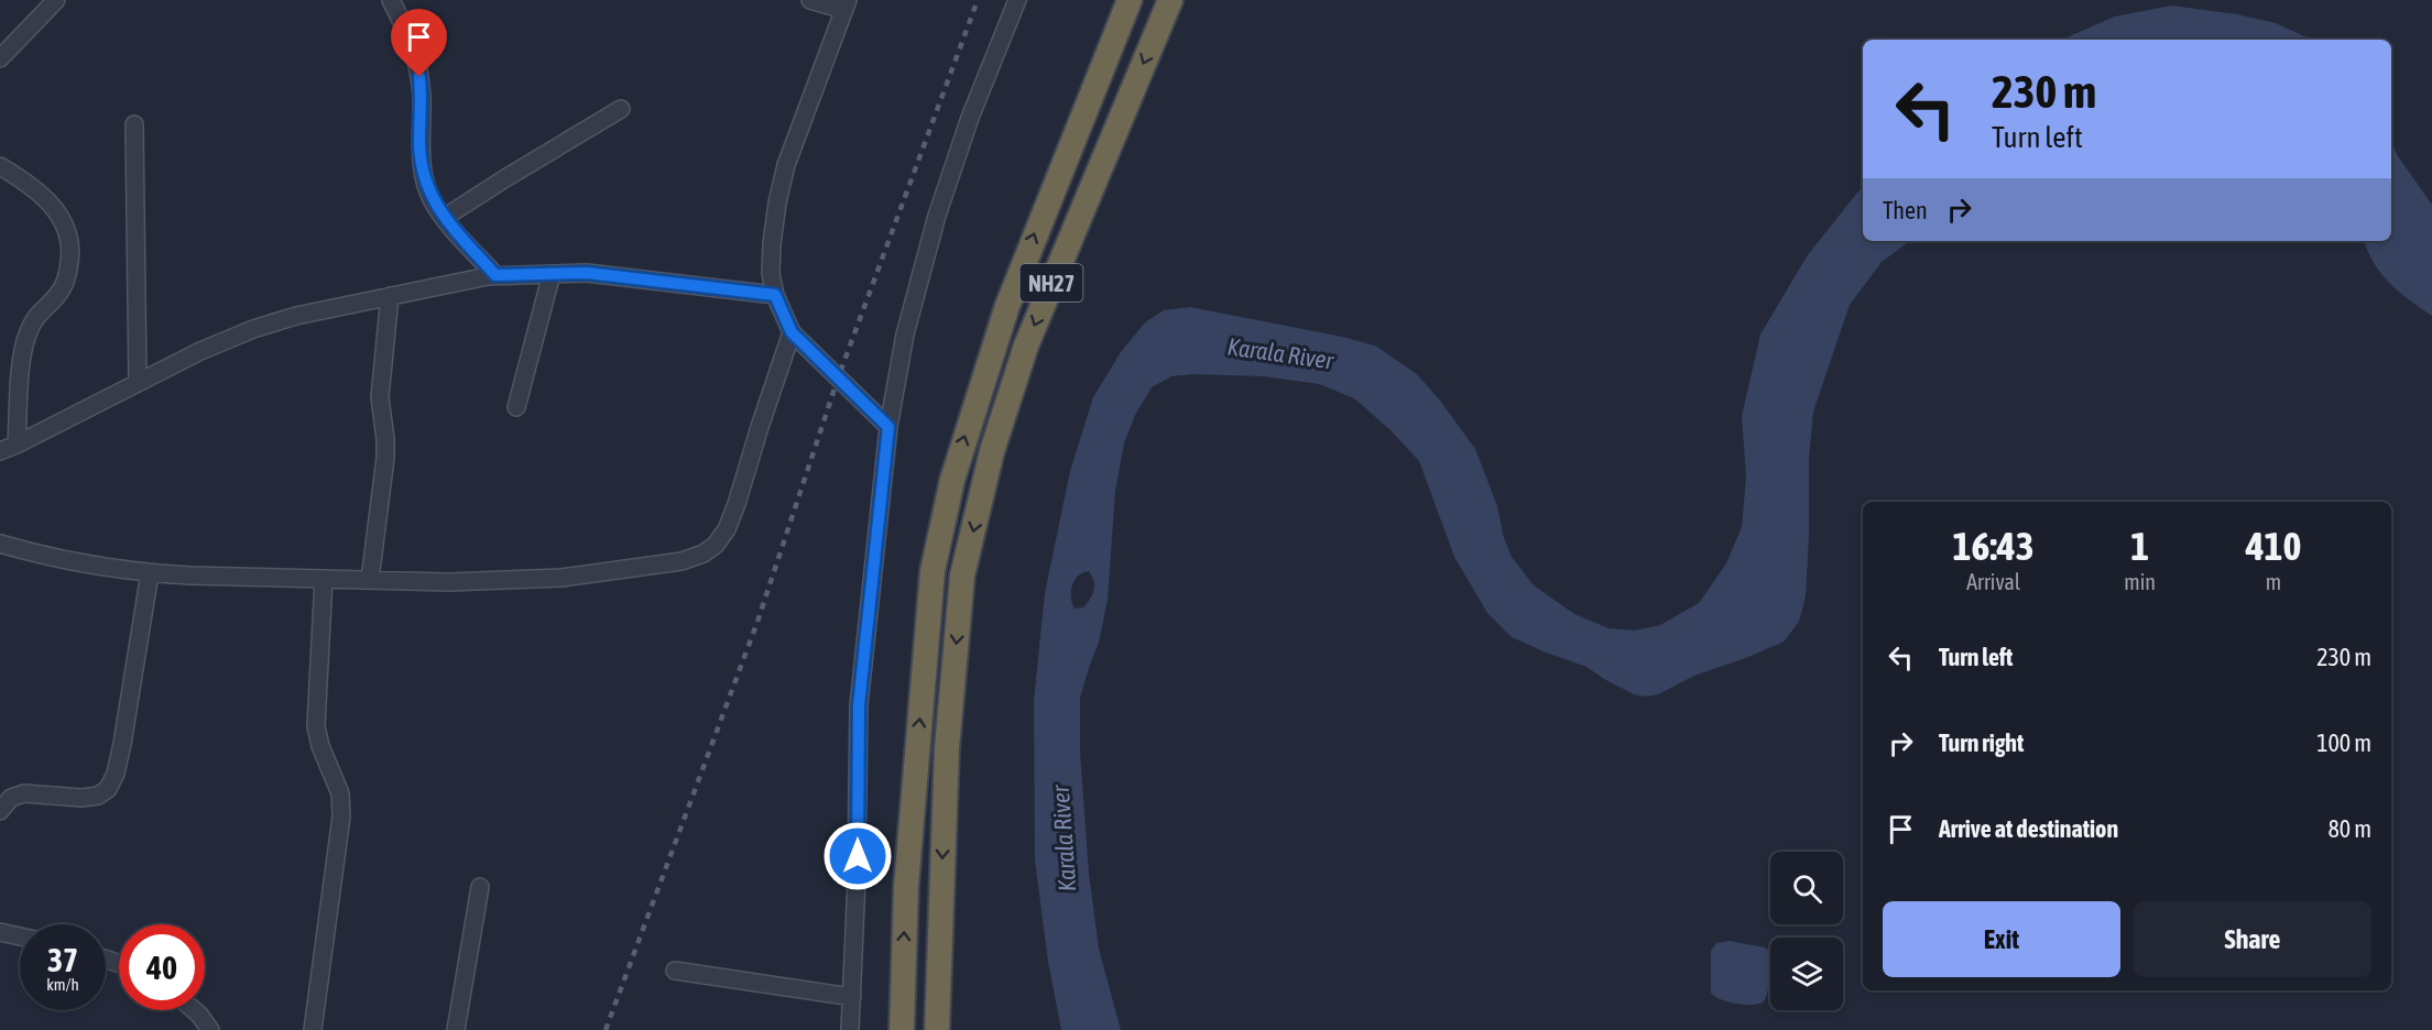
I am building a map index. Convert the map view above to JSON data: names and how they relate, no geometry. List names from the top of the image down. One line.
{"streets":{"highway":["NH27"]},"water":["Karala River"],"page":{"turn":["230 m","Turn left"],"then":"Then","eta":["16:43","Arrival","1","min","410","m"],"list":[{"name":"Turn left","value":"230 m"},{"name":"Turn right","value":"100 m"},{"name":"Arrive at destination","value":"80 m"}],"buttons":["Exit","Share"],"speed":"37 km/h","limit":"40"}}
